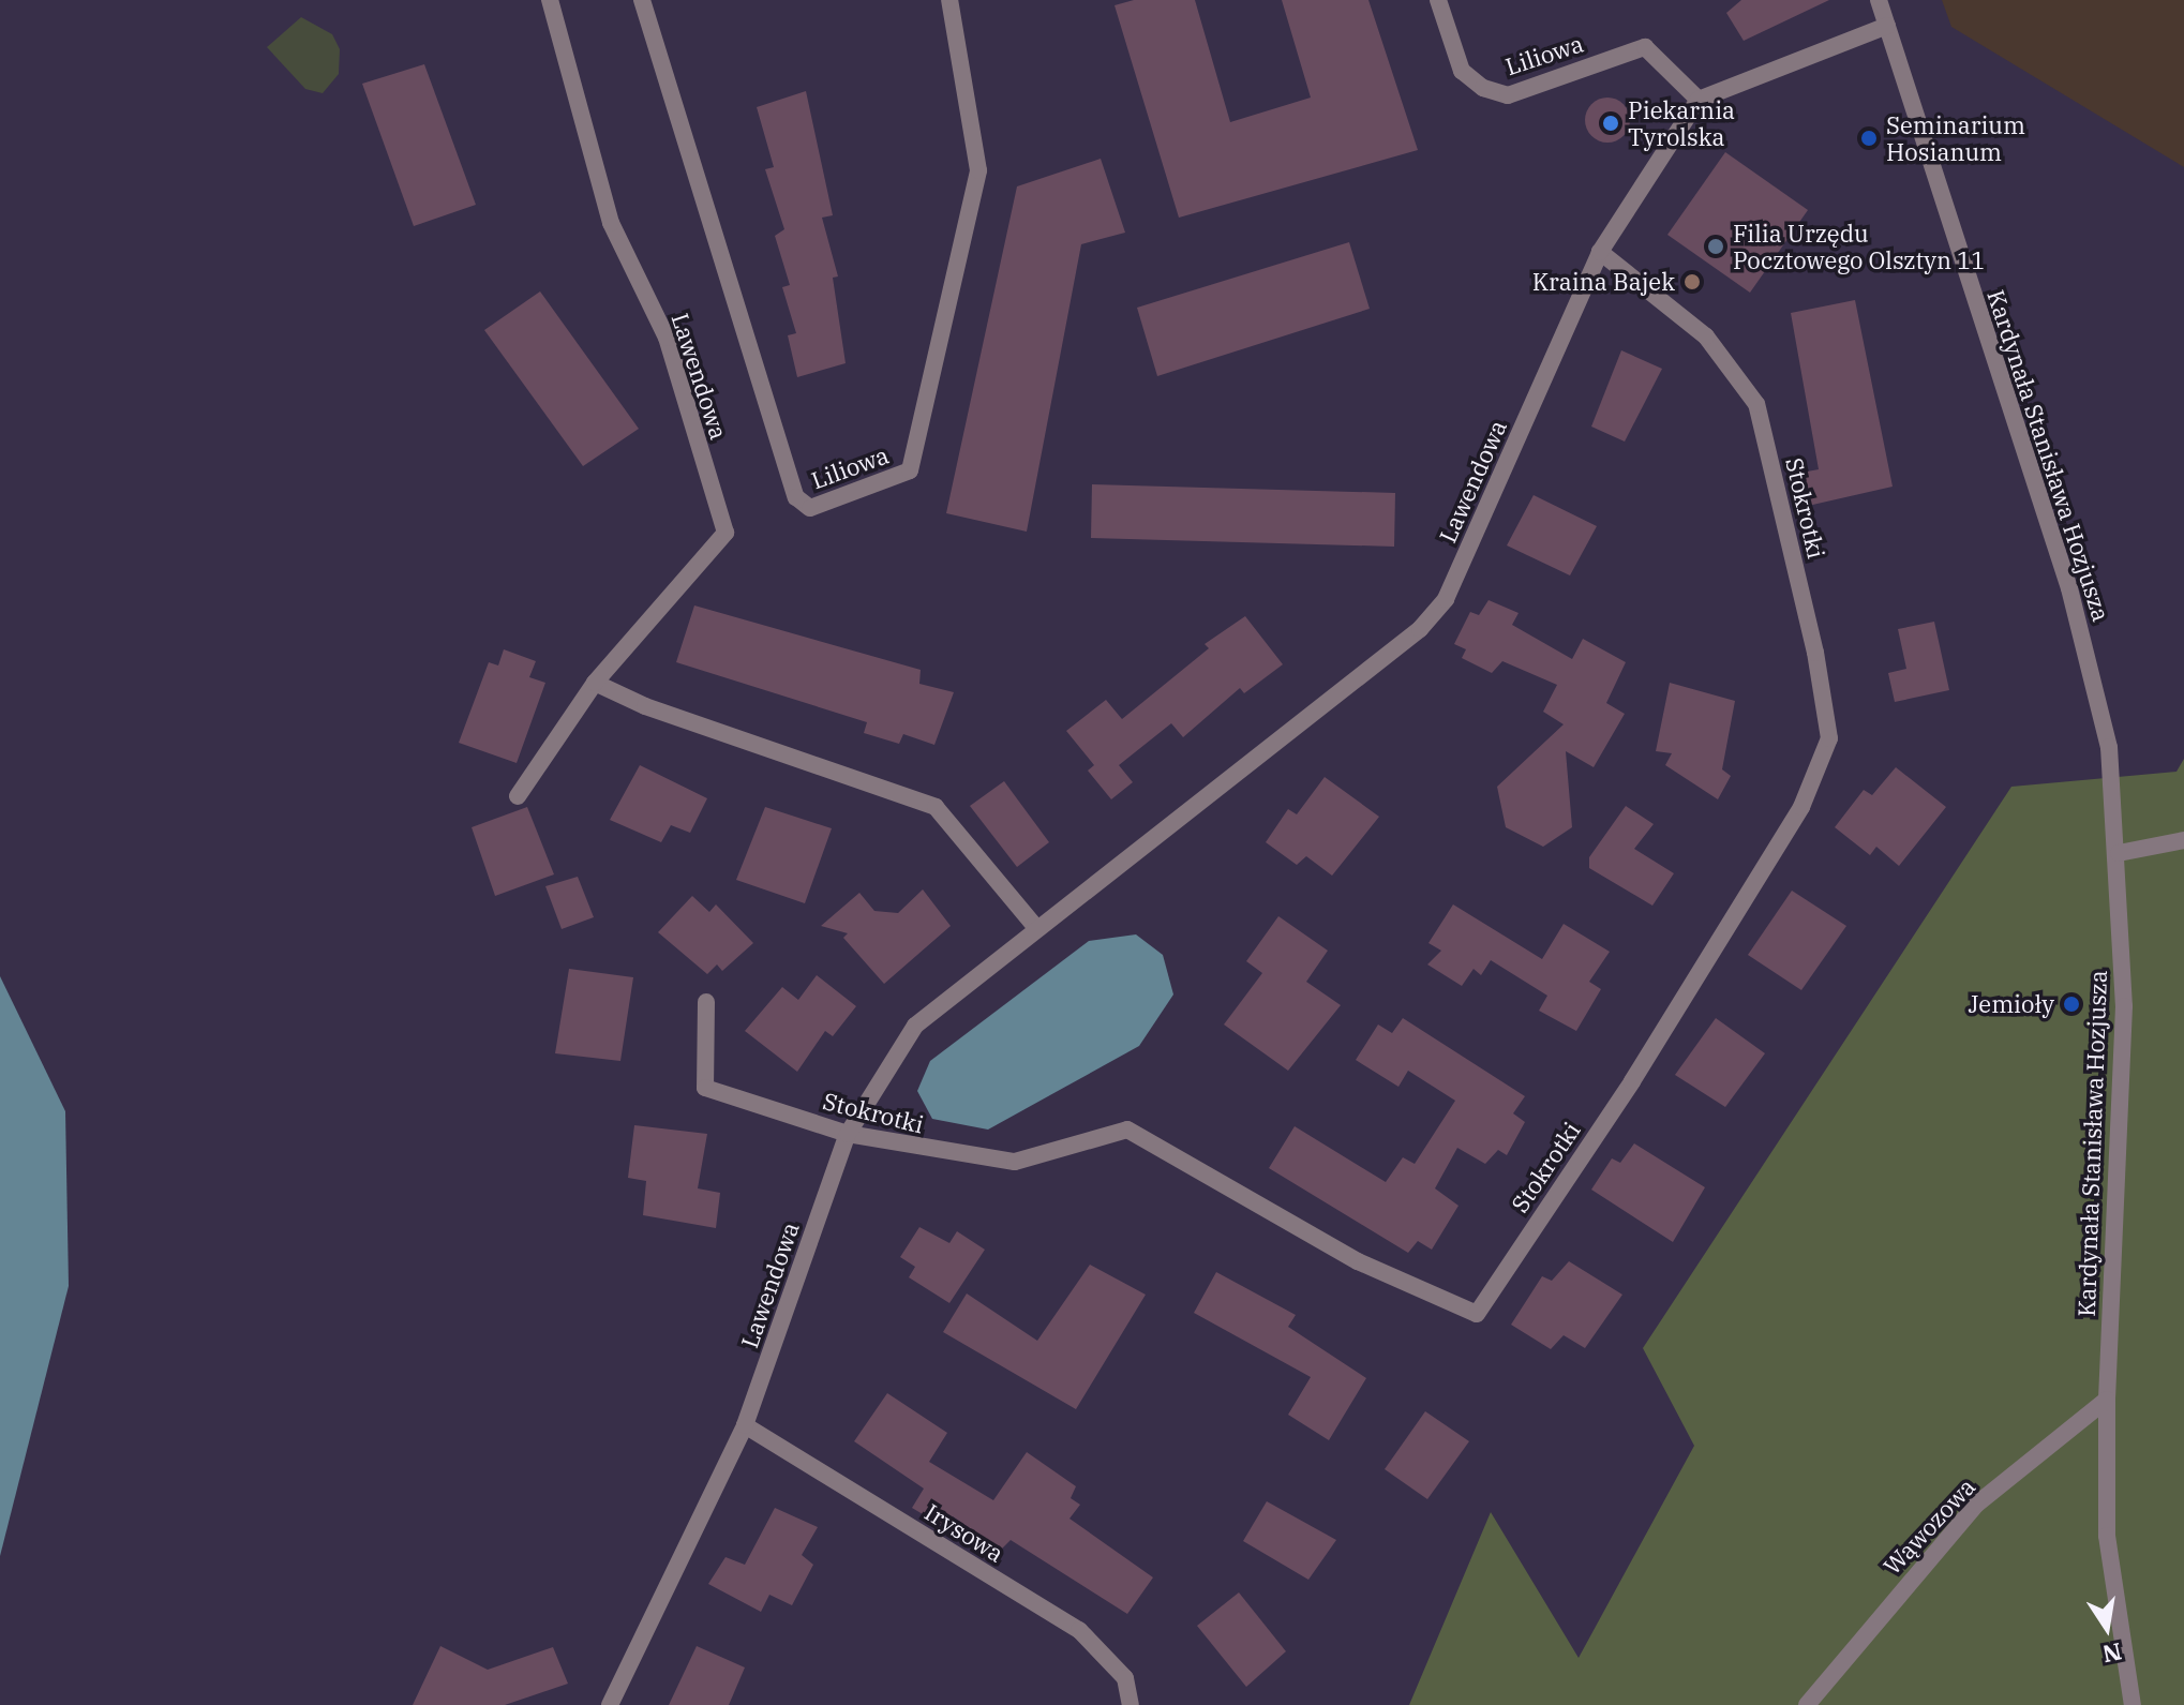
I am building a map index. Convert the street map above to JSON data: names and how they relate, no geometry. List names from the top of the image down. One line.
{"streets":{"street":["Liliowa","Lawendowa","Kardynała Stanisława Hozjusza","Stokrotki","Wąwozowa","Irysowa"]},"crossings":[["Liliowa","Lawendowa"],["Lawendowa","Stokrotki"],["Lawendowa","Irysowa"],["Kardynała Stanisława Hozjusza","Wąwozowa"]],"places":["Piekarnia Tyrolska","Seminarium Hosianum","Filia Urzędu Pocztowego Olsztyn 11","Kraina Bajek","Jemioły"],"north":"bottom"}
